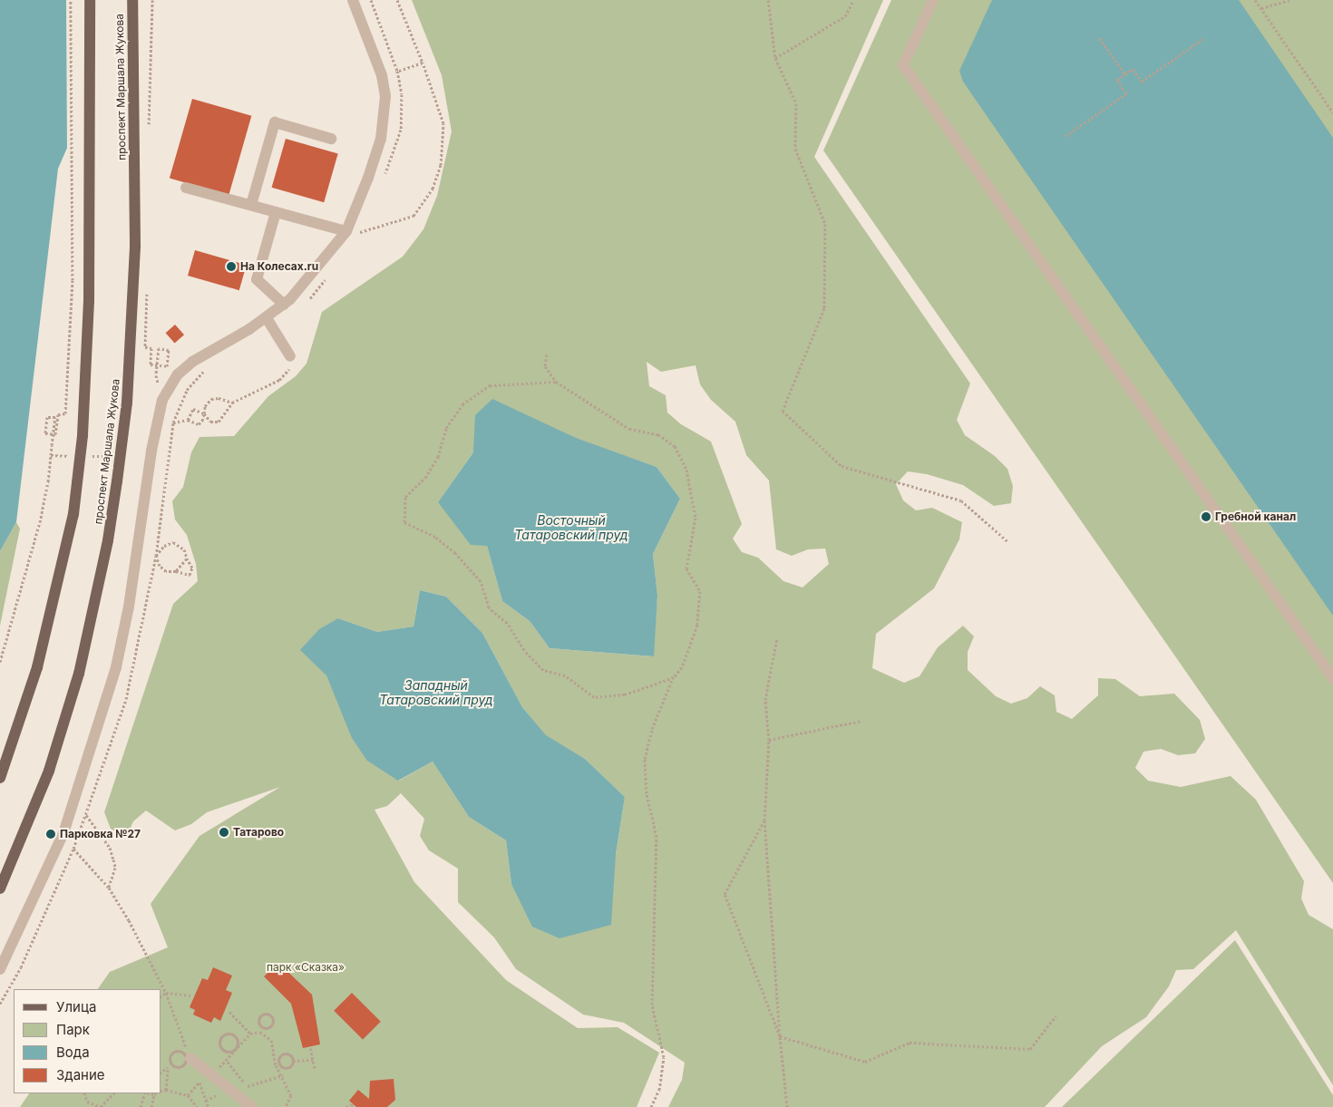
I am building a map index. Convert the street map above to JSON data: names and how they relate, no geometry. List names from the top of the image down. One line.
{"streets":{"main road":["проспект Маршала Жукова"]},"water":["Восточный Татаровский пруд","Западный Татаровский пруд"],"parks":["парк «Сказка»"],"places":["На Колесах.ru","Гребной канал","Татарово","Парковка №27"],"legend":["Улица","Парк","Вода","Здание"]}
